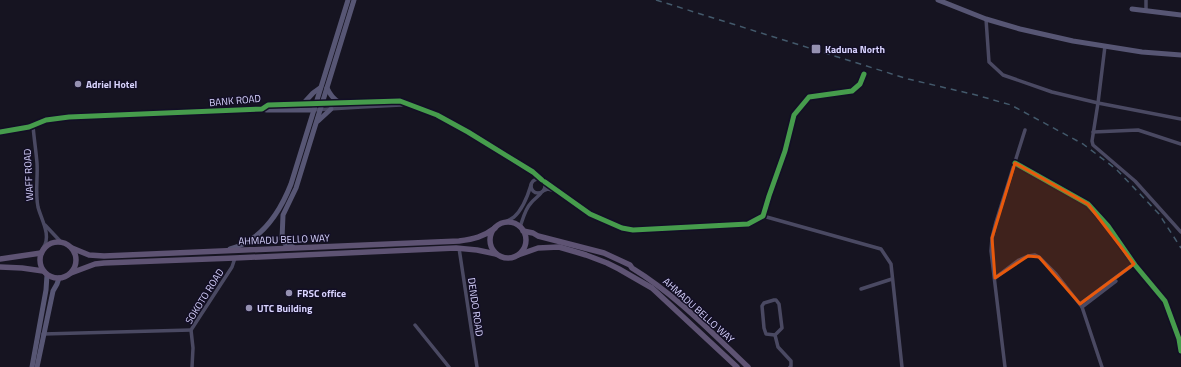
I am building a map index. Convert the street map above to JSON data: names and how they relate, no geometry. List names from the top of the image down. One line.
{"streets":{"main road":["AHMADU BELLO WAY"],"street":["BANK ROAD","WAFF ROAD","SOKOTO ROAD","DENDO ROAD"]},"crossings":[["BANK ROAD","WAFF ROAD"],["WAFF ROAD","AHMADU BELLO WAY"],["AHMADU BELLO WAY","SOKOTO ROAD"],["AHMADU BELLO WAY","DENDO ROAD"]],"places":{"transit":["Kaduna North"],"other":["Adriel Hotel","FRSC office","UTC Building"]}}
